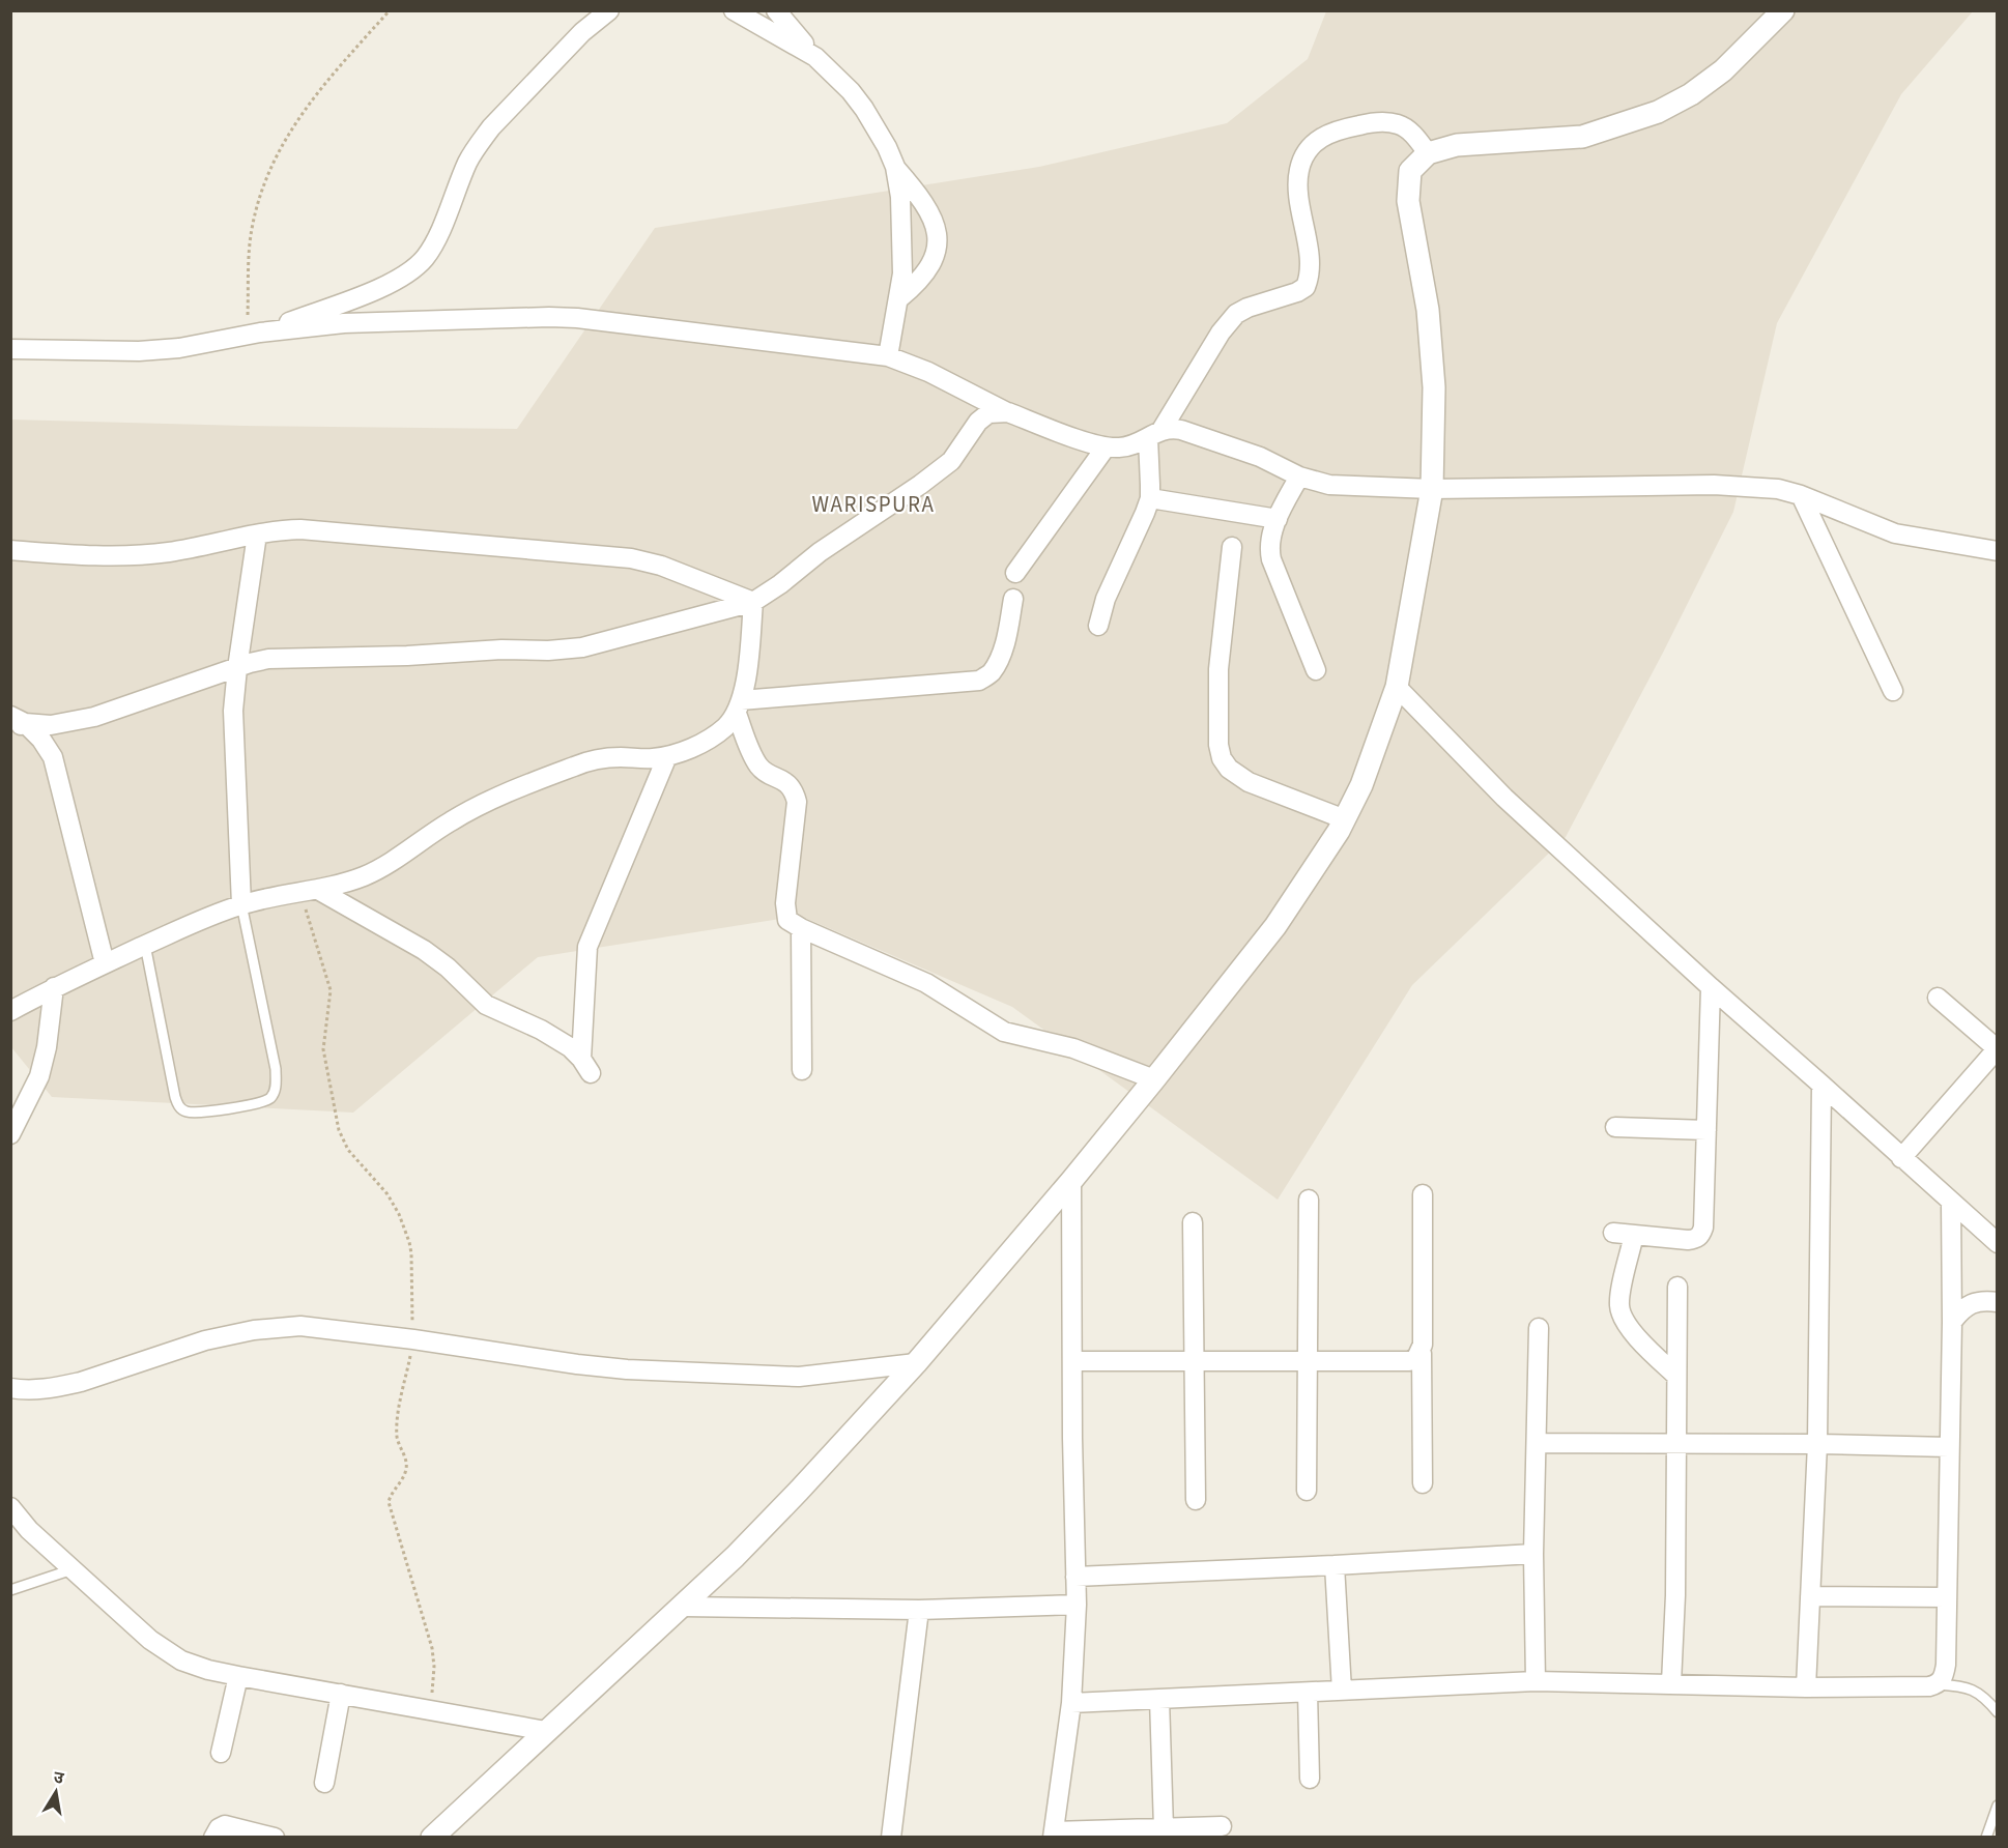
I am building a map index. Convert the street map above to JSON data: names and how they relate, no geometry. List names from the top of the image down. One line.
{"districts":["WARISPURA"],"north":"top"}
